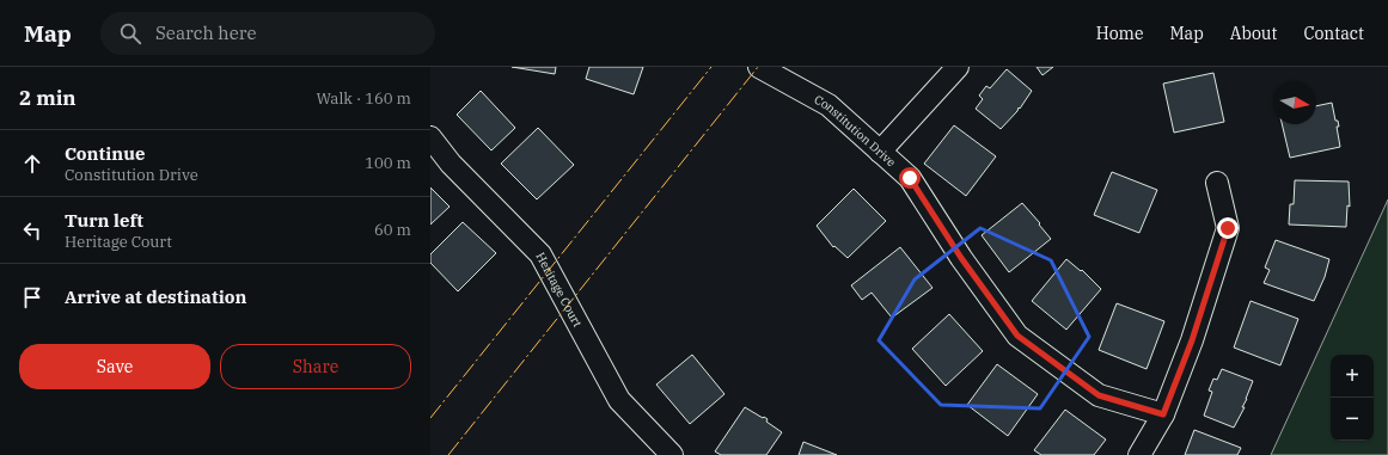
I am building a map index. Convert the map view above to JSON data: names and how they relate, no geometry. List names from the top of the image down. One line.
{"streets":{"street":["Constitution Drive","Heritage Court"]},"north":"right","page":{"header":"Map","search":"Search here","nav":["Home","Map","About","Contact"],"heading":["2 min","Walk · 160 m"],"list":[["Continue","Constitution Drive","100 m"],["Turn left","Heritage Court","60 m"],"Arrive at destination"],"buttons":["Save","Share"],"map_buttons":["+","−"]}}
